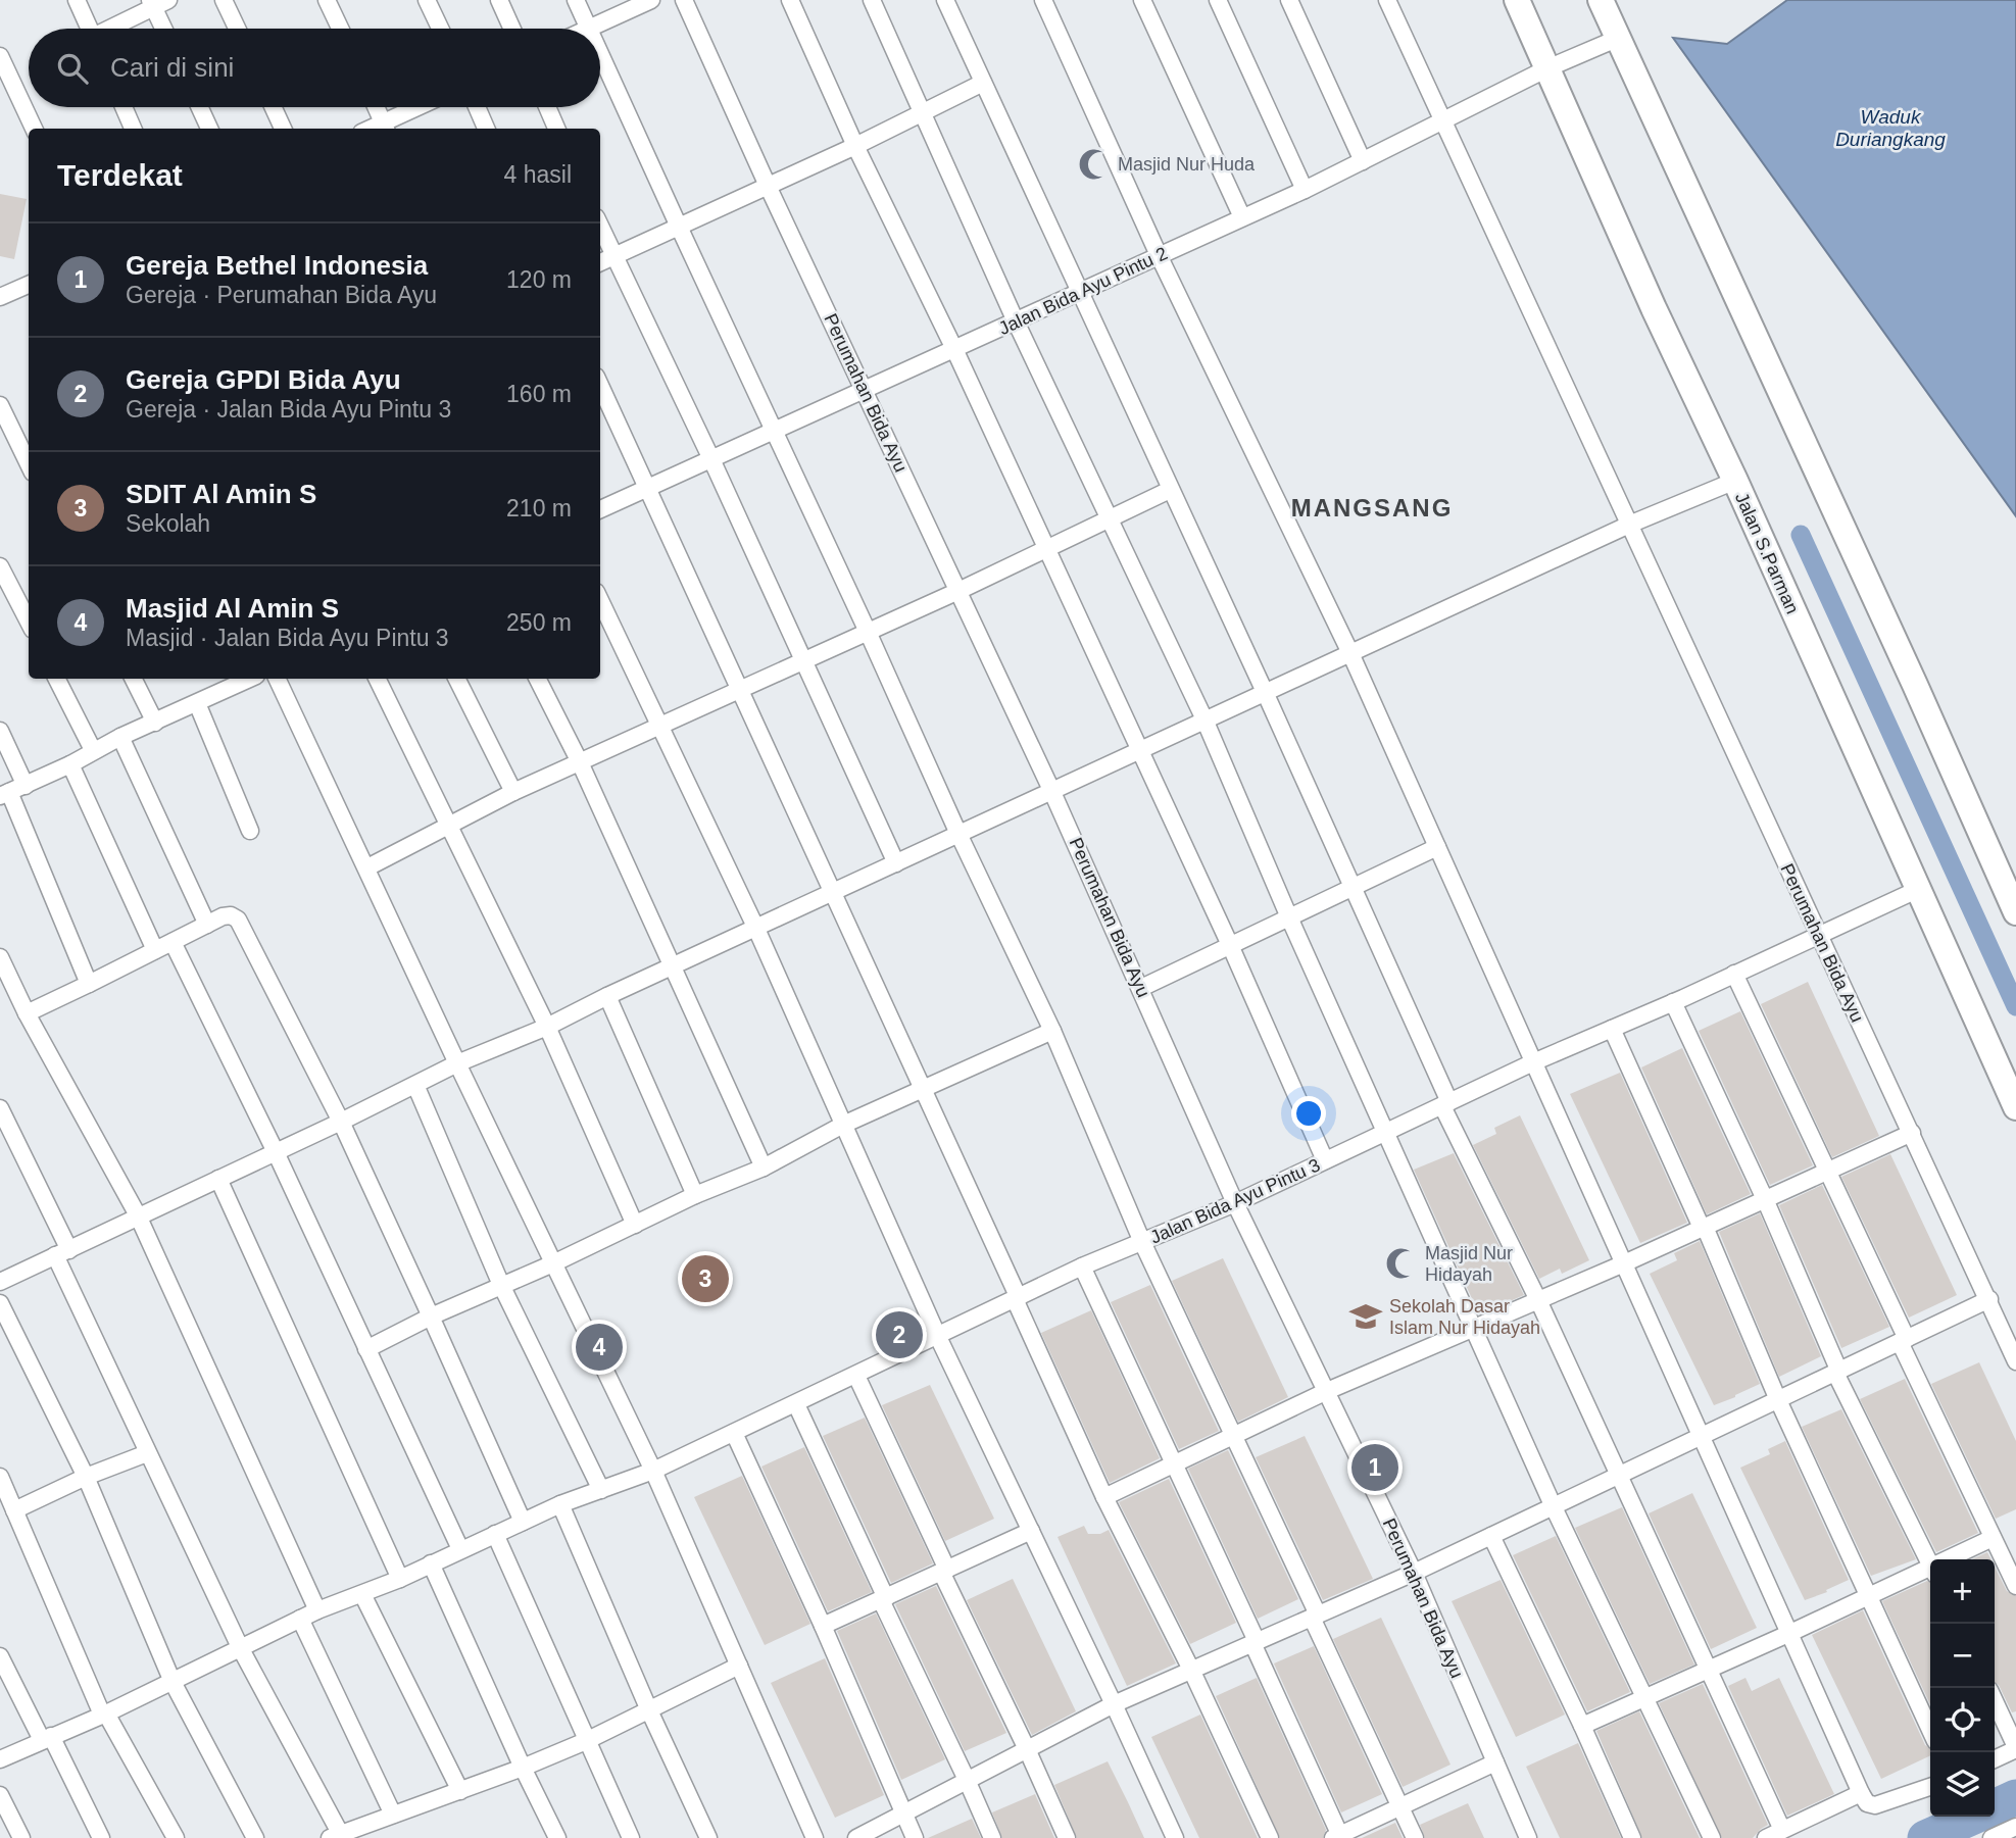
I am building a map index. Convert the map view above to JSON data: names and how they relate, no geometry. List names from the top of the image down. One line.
{"streets":{"main road":["Jalan S.Parman"],"street":["Jalan Bida Ayu Pintu 2","Perumahan Bida Ayu","Jalan Bida Ayu Pintu 3"]},"crossings":[["Jalan Bida Ayu Pintu 2","Perumahan Bida Ayu"],["Jalan Bida Ayu Pintu 2","Jalan S.Parman"],["Perumahan Bida Ayu","Jalan Bida Ayu Pintu 3"],["Jalan S.Parman","Jalan Bida Ayu Pintu 3"]],"districts":["MANGSANG"],"water":["Waduk Duriangkang"],"places":{"mosque":["Masjid Nur Huda","Masjid Nur Hidayah"],"school or university":["Sekolah Dasar Islam Nur Hidayah"]},"page":{"search":"Cari di sini","heading":["Terdekat","4 hasil"],"list":[{"mark":"1","name":"Gereja Bethel Indonesia","note":"Gereja · Perumahan Bida Ayu","value":"120 m"},{"mark":"2","name":"Gereja GPDI Bida Ayu","note":"Gereja · Jalan Bida Ayu Pintu 3","value":"160 m"},{"mark":"3","name":"SDIT Al Amin S","note":"Sekolah","value":"210 m"},{"mark":"4","name":"Masjid Al Amin S","note":"Masjid · Jalan Bida Ayu Pintu 3","value":"250 m"}],"pins":["3","2","4","1"],"map_buttons":["+","−"]}}
